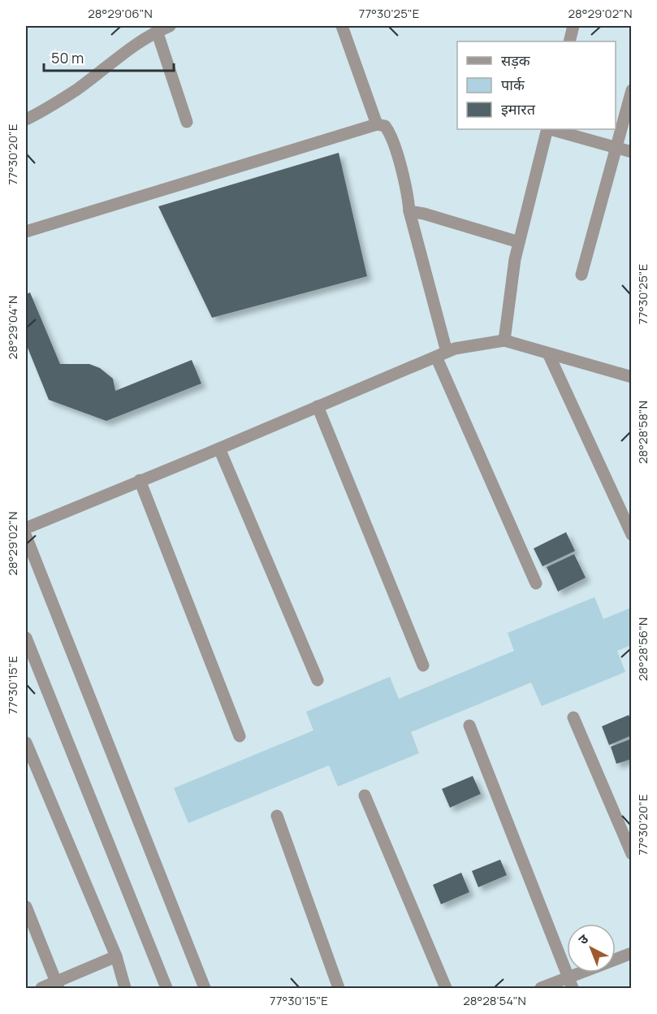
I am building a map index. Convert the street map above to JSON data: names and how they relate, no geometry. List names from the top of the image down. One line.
{"legend":["सड़क","पार्क","इमारत"],"scale_bar":"50 m","north":"top left","coordinates":["28°29'06\"N","77°30'25\"E","28°29'02\"N","77°30'20\"E","28°29'04\"N","28°28'58\"N","28°28'56\"N","77°30'15\"E","28°28'54\"N"]}
